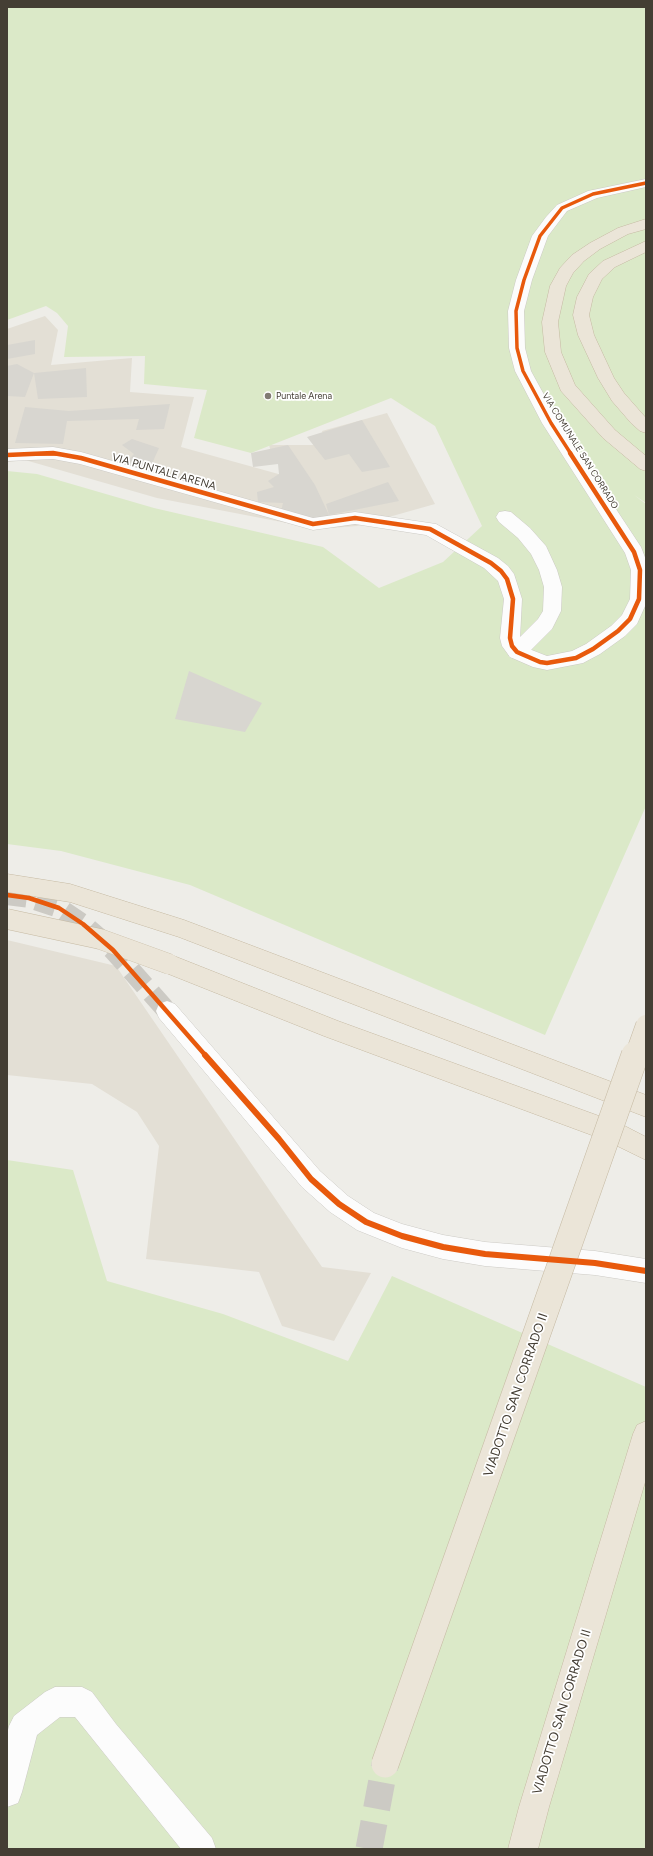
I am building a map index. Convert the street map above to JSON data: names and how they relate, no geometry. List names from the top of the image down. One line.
{"streets":{"highway":["VIADOTTO SAN CORRADO II"],"street":["VIA COMUNALE SAN CORRADO","VIA PUNTALE ARENA"]},"crossings":[["VIA COMUNALE SAN CORRADO","VIA PUNTALE ARENA"]],"places":["Puntale Arena"]}
